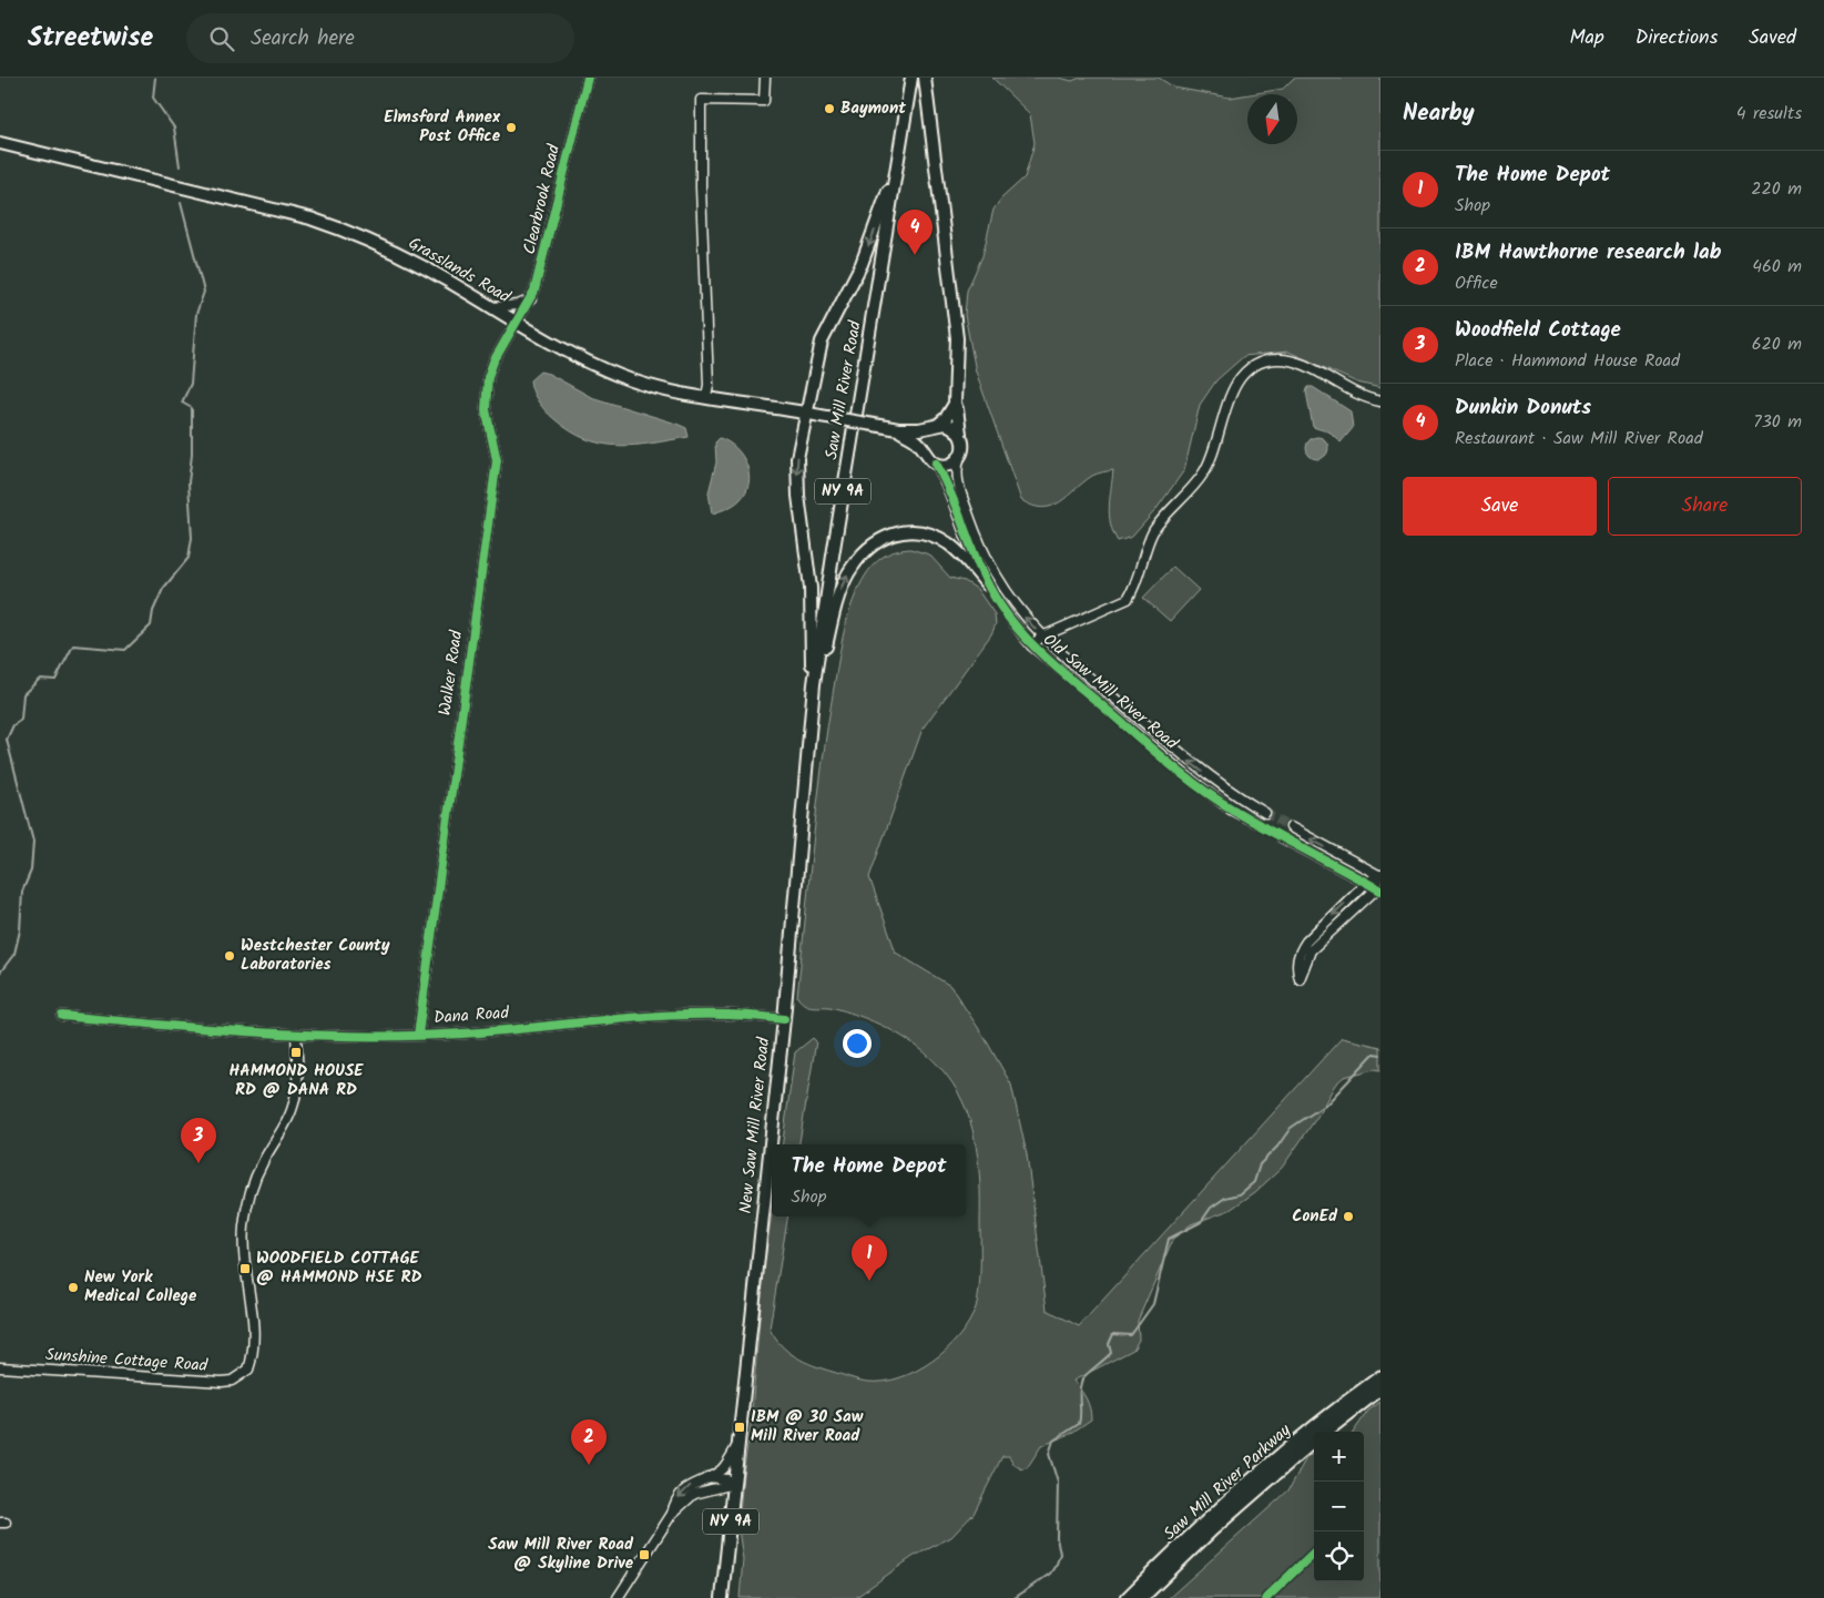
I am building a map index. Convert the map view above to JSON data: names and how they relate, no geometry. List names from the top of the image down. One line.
{"streets":{"highway":["Saw Mill River Parkway"],"main road":["Grasslands Road","Saw Mill River Road","NY 9A","Old Saw Mill River Road","New Saw Mill River Road"],"street":["Clearbrook Road","Walker Road","Dana Road","Sunshine Cottage Road"]},"crossings":[["Clearbrook Road","Grasslands Road"],["Clearbrook Road","Walker Road"],["Grasslands Road","Walker Road"],["Grasslands Road","Old Saw Mill River Road"],["Saw Mill River Road","New Saw Mill River Road"],["NY 9A","New Saw Mill River Road"],["Walker Road","Dana Road"],["Dana Road","New Saw Mill River Road"],["Dana Road","Sunshine Cottage Road"]],"one_way":["Old Saw Mill River Road"],"places":{"other":["Baymont","Elmsford Annex Post Office","Westchester County Laboratories","ConEd","New York Medical College"],"transit":["HAMMOND HOUSE RD @ DANA RD","WOODFIELD COTTAGE @ HAMMOND HSE RD","IBM @ 30 Saw Mill River Road","Saw Mill River Road @ Skyline Drive"]},"north":"bottom","page":{"header":"Streetwise","search":"Search here","nav":["Map","Directions","Saved"],"heading":["Nearby","4 results"],"list":[{"mark":"1","name":"The Home Depot","note":"Shop","value":"220 m"},{"mark":"2","name":"IBM Hawthorne research lab","note":"Office","value":"460 m"},{"mark":"3","name":"Woodfield Cottage","note":"Place · Hammond House Road","value":"620 m"},{"mark":"4","name":"Dunkin Donuts","note":"Restaurant · Saw Mill River Road","value":"730 m"}],"pins":["4","3","1","2"],"buttons":["Save","Share"],"popup":["The Home Depot","Shop"],"map_buttons":["+","−"]}}
